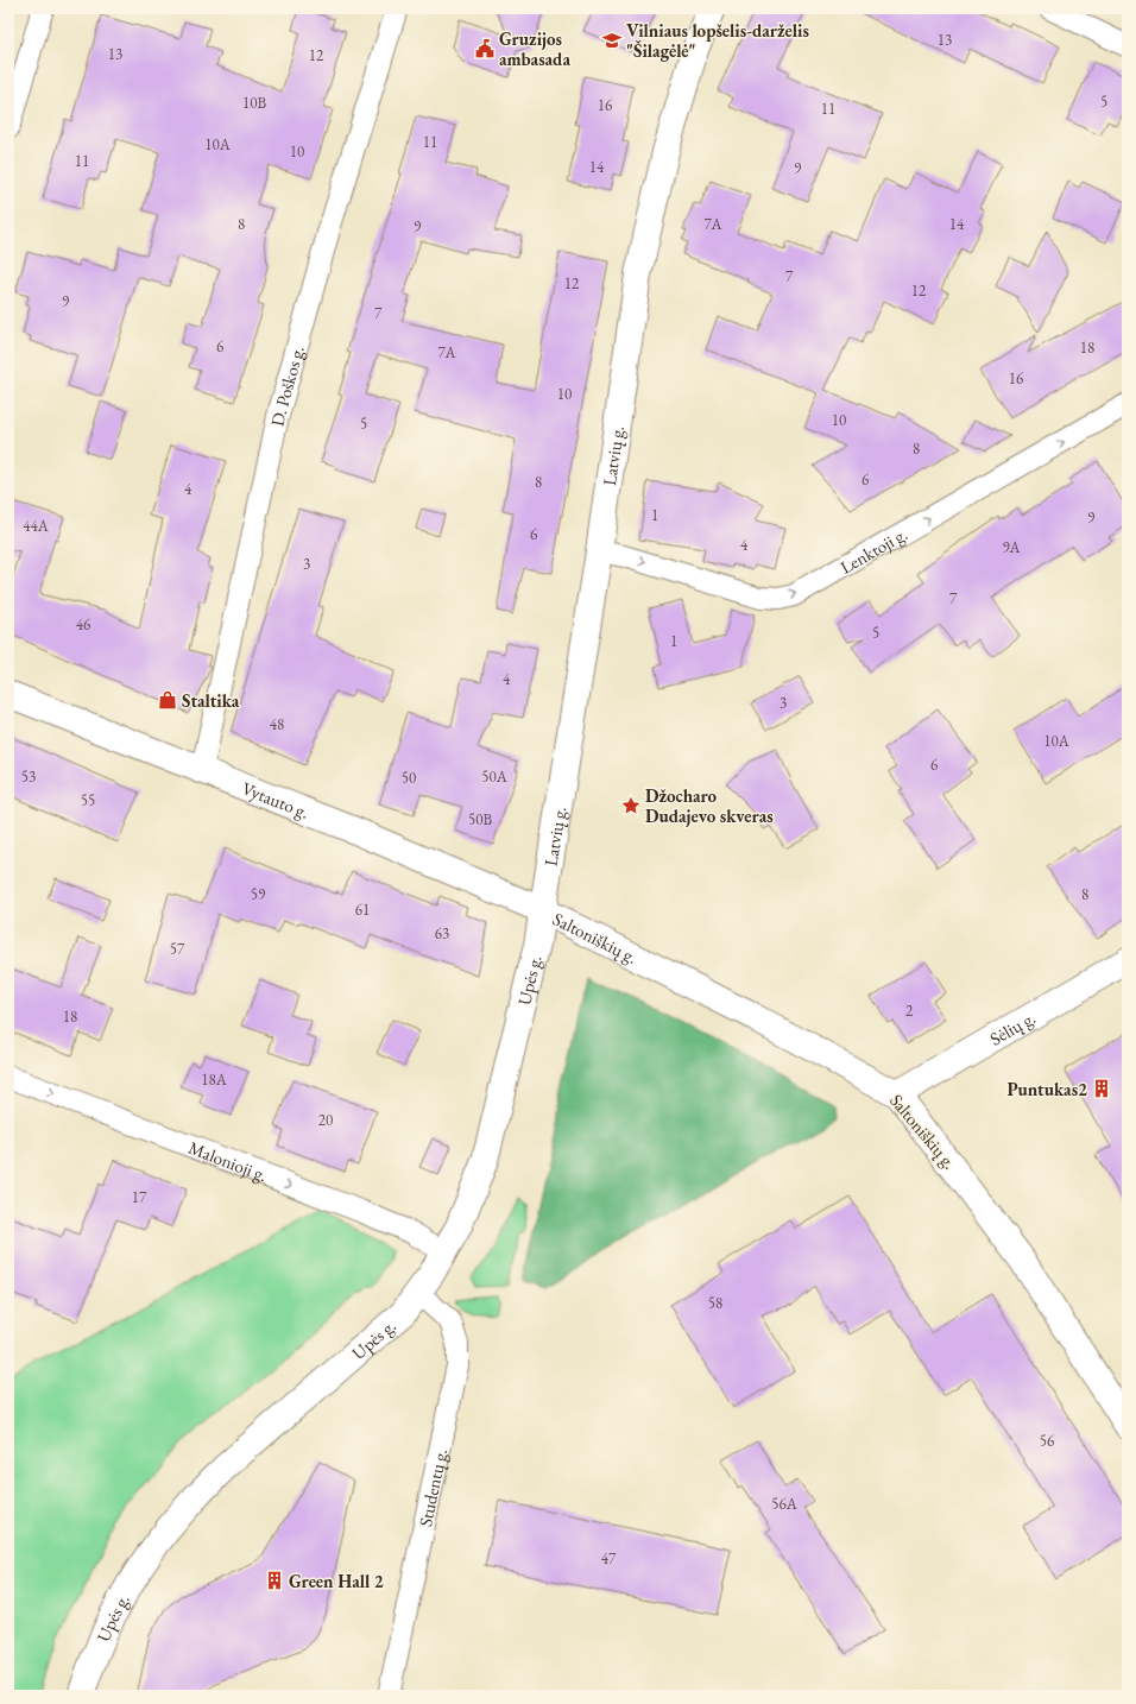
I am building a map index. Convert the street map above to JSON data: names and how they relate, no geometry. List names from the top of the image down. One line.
{"streets":{"street":["D. Poškos g.","Latvių g.","Lenktoji g.","Vytauto g.","Saltoniškių g.","Upės g.","Sėlių g.","Malonioji g.","Studentų g."]},"crossings":[["D. Poškos g.","Vytauto g."],["Latvių g.","Lenktoji g."],["Latvių g.","Vytauto g."],["Latvių g.","Saltoniškių g."],["Latvių g.","Upės g."],["Vytauto g.","Saltoniškių g."],["Vytauto g.","Upės g."],["Saltoniškių g.","Upės g."],["Saltoniškių g.","Sėlių g."],["Upės g.","Malonioji g."],["Upės g.","Studentų g."]],"one_way":["Lenktoji g.","Malonioji g."],"places":{"school or university":["Vilniaus lopšelis-darželis \"Šilagėlė\""],"public building":["Gruzijos ambasada"],"shop":["Staltika"],"place":["Džocharo Dudajevo skveras"],"building":["Puntukas2","Green Hall 2"]},"house_numbers":["13","13","12","5","10B","16","11","11","10A","10","11","14","9","8","7A","14","9","7","12","12","9","7","6","18","7A","16","10","10","5","8","6","8","4","1","9","44A","6","4","9A","3","7","46","5","1","4","3","48","10A","6","53","50A","50","55","50B","59","8","61","63","57","2","18","18A","20","17","58","56","56A","47"]}
